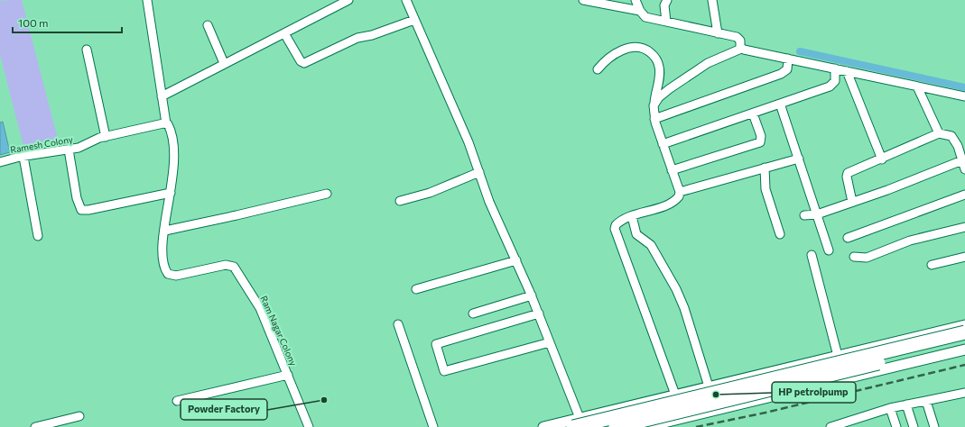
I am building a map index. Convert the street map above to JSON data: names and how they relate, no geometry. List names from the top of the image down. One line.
{"streets":{"street":["Ramesh Colony","Ram Nagar Colony"]},"crossings":[["Ramesh Colony","Ram Nagar Colony"]],"places":["HP petrolpump","Powder Factory"],"scale_bar":"100 m"}
